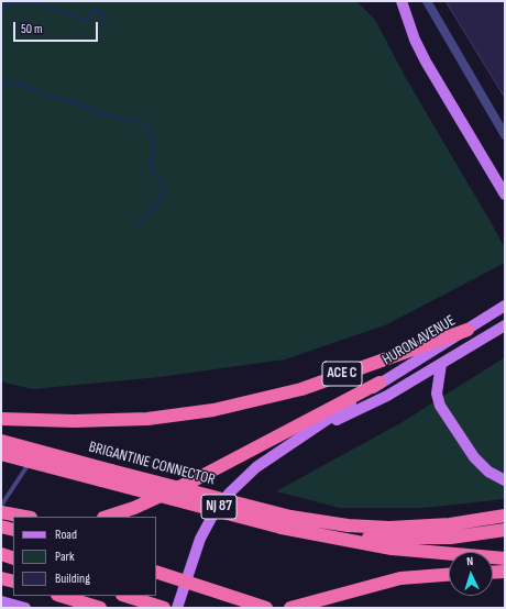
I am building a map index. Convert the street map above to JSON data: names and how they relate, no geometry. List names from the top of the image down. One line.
{"streets":{"highway":["ACE C","BRIGANTINE CONNECTOR"],"main road":["HURON AVENUE","NJ 87"]},"crossings":[["HURON AVENUE","ACE C"],["HURON AVENUE","NJ 87"]],"legend":["Road","Park","Building"],"scale_bar":"50 m","north":"top"}
